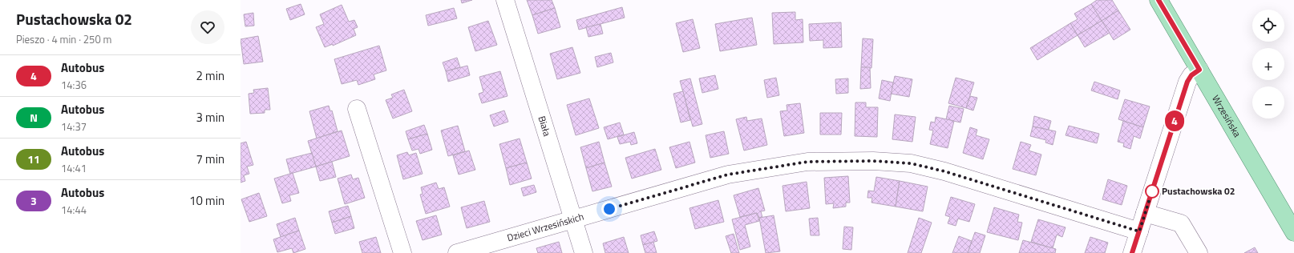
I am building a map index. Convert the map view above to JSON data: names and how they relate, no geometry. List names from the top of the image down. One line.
{"streets":{"main road":["Wrzesińska"],"street":["Biała","Dzieci Wrzesińskich"]},"crossings":[["Biała","Dzieci Wrzesińskich"]],"places":["Pustachowska 02"],"lines":["bus line 4"],"page":{"heading":["Pustachowska 02","Pieszo · 4 min · 250 m"],"on_map":"4","map_buttons":["+","−"],"list":[{"mark":"4","name":"Autobus","note":"14:36","value":"2 min"},{"mark":"N","name":"Autobus","note":"14:37","value":"3 min"},{"mark":"11","name":"Autobus","note":"14:41","value":"7 min"},{"mark":"3","name":"Autobus","note":"14:44","value":"10 min"}]}}
